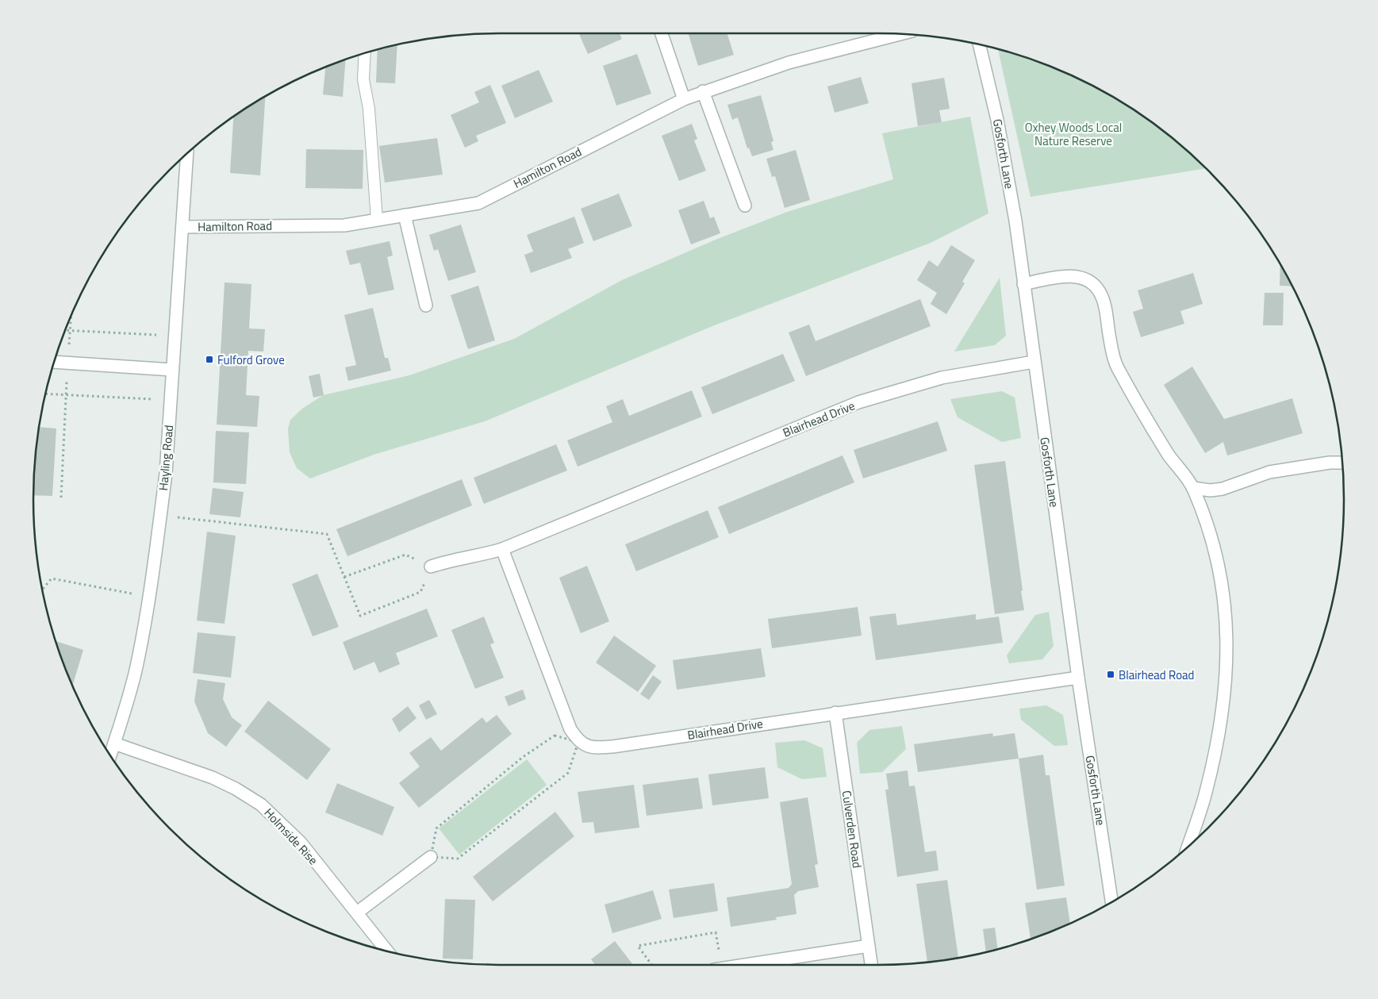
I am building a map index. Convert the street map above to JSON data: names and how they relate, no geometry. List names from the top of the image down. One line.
{"streets":{"street":["Gosforth Lane","Hamilton Road","Blairhead Drive","Hayling Road","Culverden Road","Holmside Rise"]},"crossings":[["Gosforth Lane","Blairhead Drive"],["Hamilton Road","Hayling Road"],["Blairhead Drive","Culverden Road"],["Hayling Road","Holmside Rise"]],"parks":["Oxhey Woods Local Nature Reserve"],"places":{"transit":["Fulford Grove","Blairhead Road"]}}
